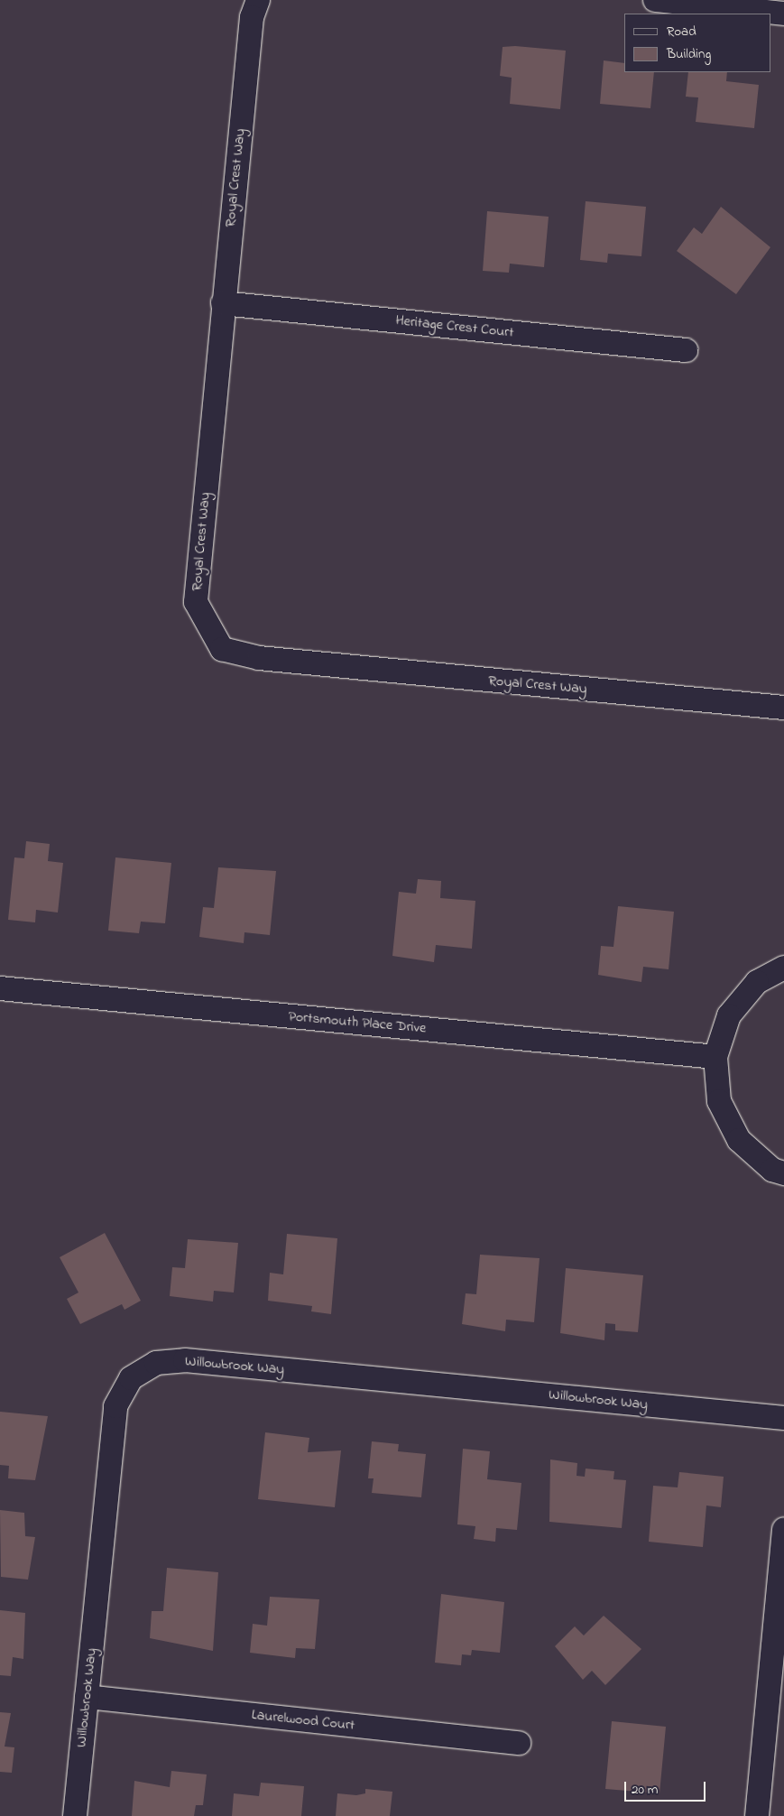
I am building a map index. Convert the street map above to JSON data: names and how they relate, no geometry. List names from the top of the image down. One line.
{"streets":{"street":["Royal Crest Way","Heritage Crest Court","Portsmouth Place Drive","Willowbrook Way","Laurelwood Court"]},"crossings":[["Royal Crest Way","Heritage Crest Court"],["Willowbrook Way","Laurelwood Court"]],"legend":["Road","Building"],"scale_bar":"20 m"}
